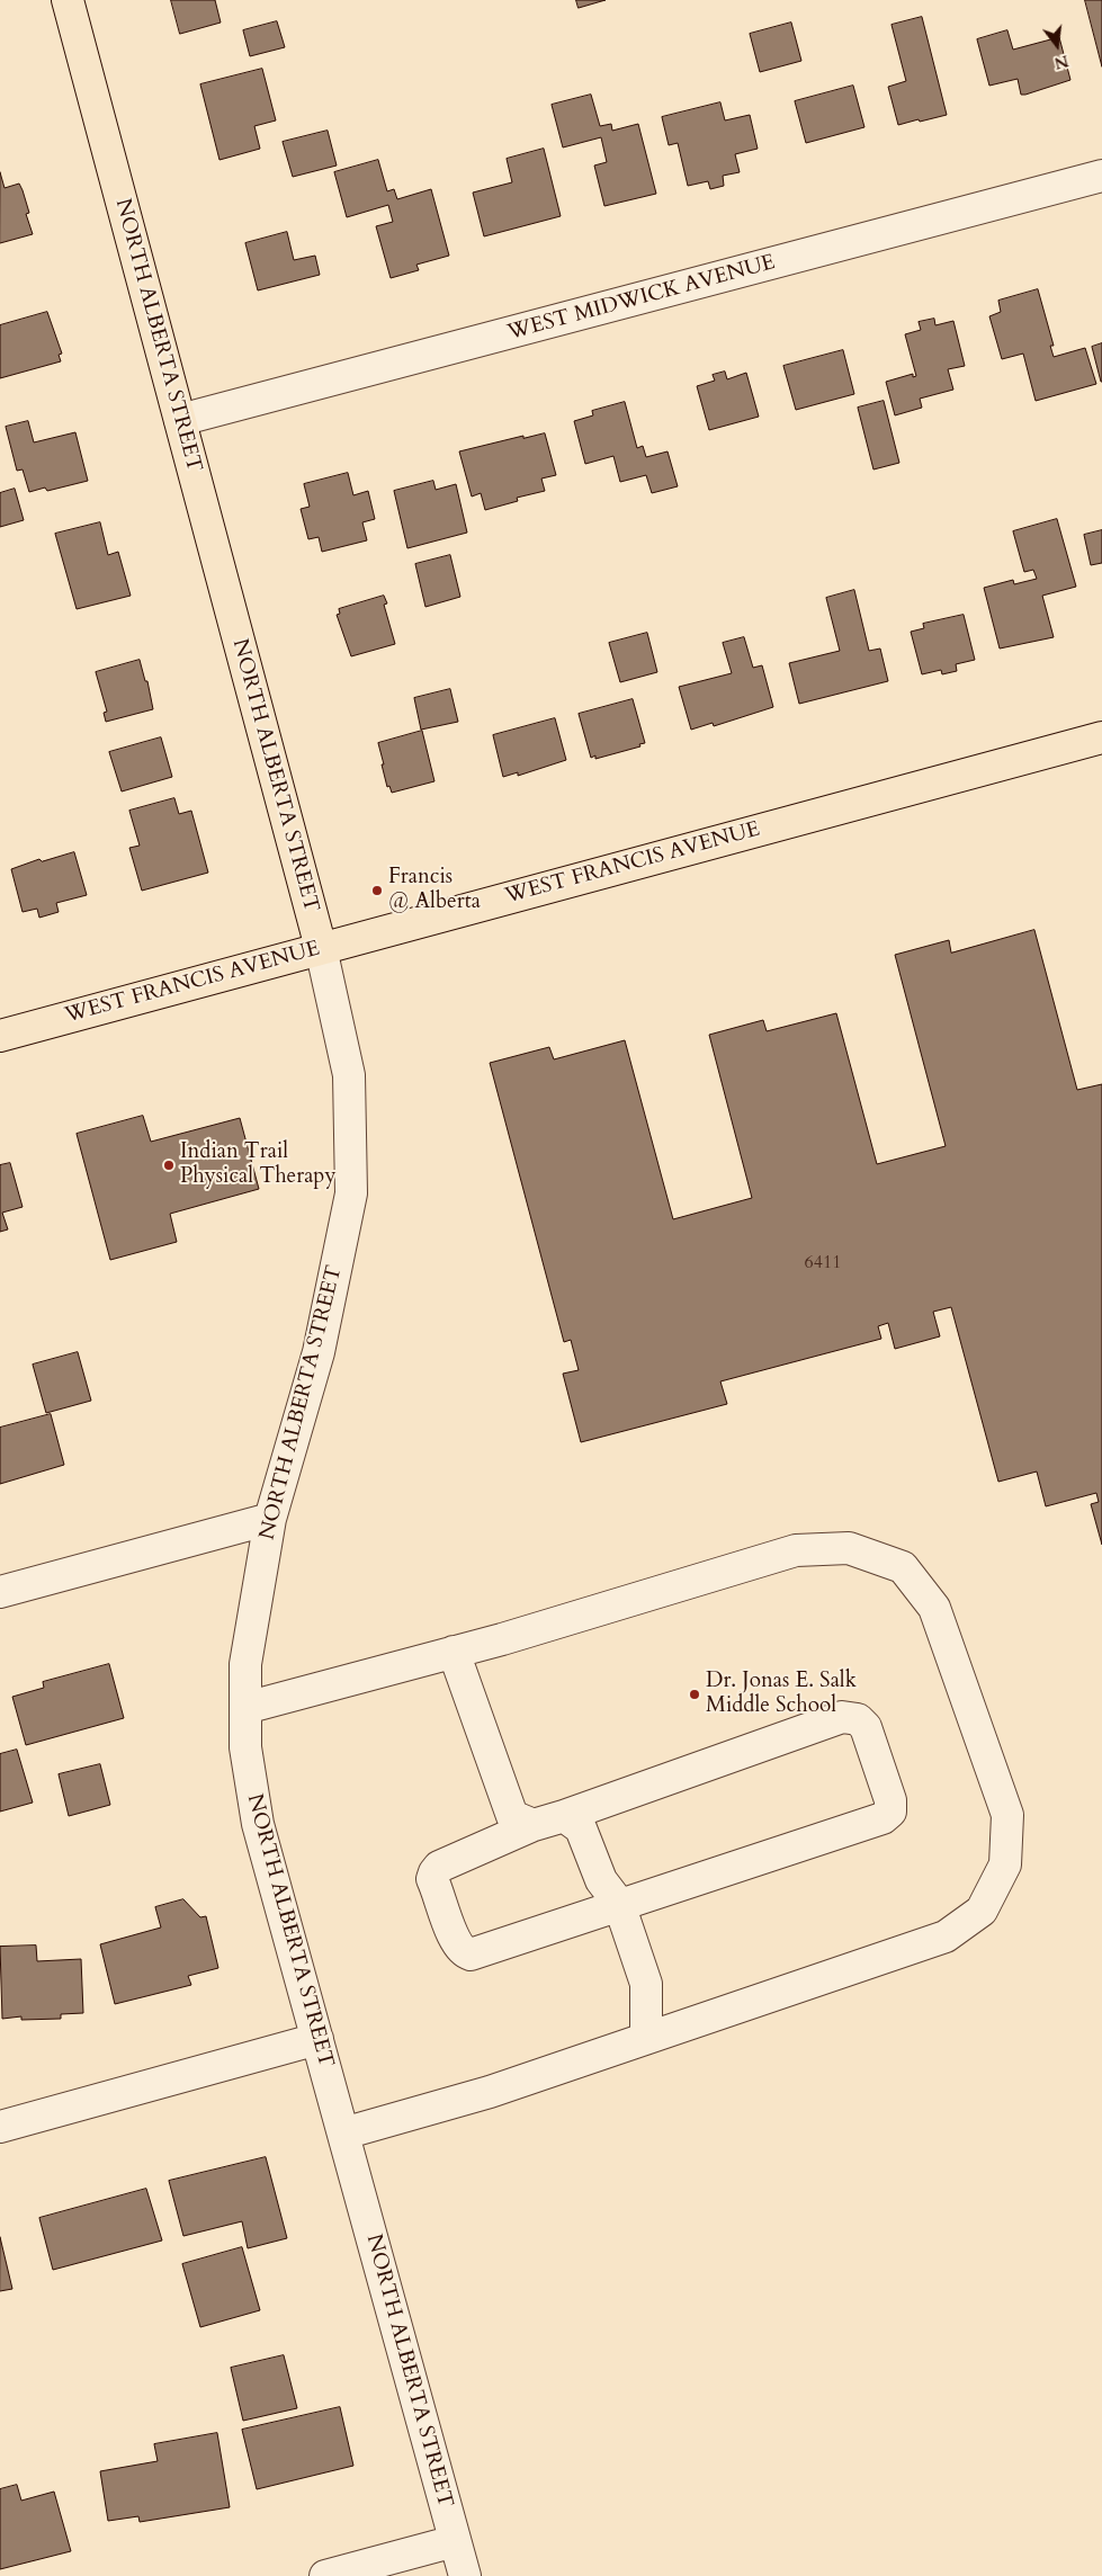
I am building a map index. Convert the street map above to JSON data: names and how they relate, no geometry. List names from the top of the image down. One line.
{"streets":{"main road":["NORTH ALBERTA STREET","WEST FRANCIS AVENUE"],"street":["WEST MIDWICK AVENUE"]},"crossings":[["WEST MIDWICK AVENUE","NORTH ALBERTA STREET"],["NORTH ALBERTA STREET","WEST FRANCIS AVENUE"]],"places":["Francis @ Alberta","Indian Trail Physical Therapy","Dr. Jonas E. Salk Middle School"],"house_numbers":["6411"],"north":"bottom"}
